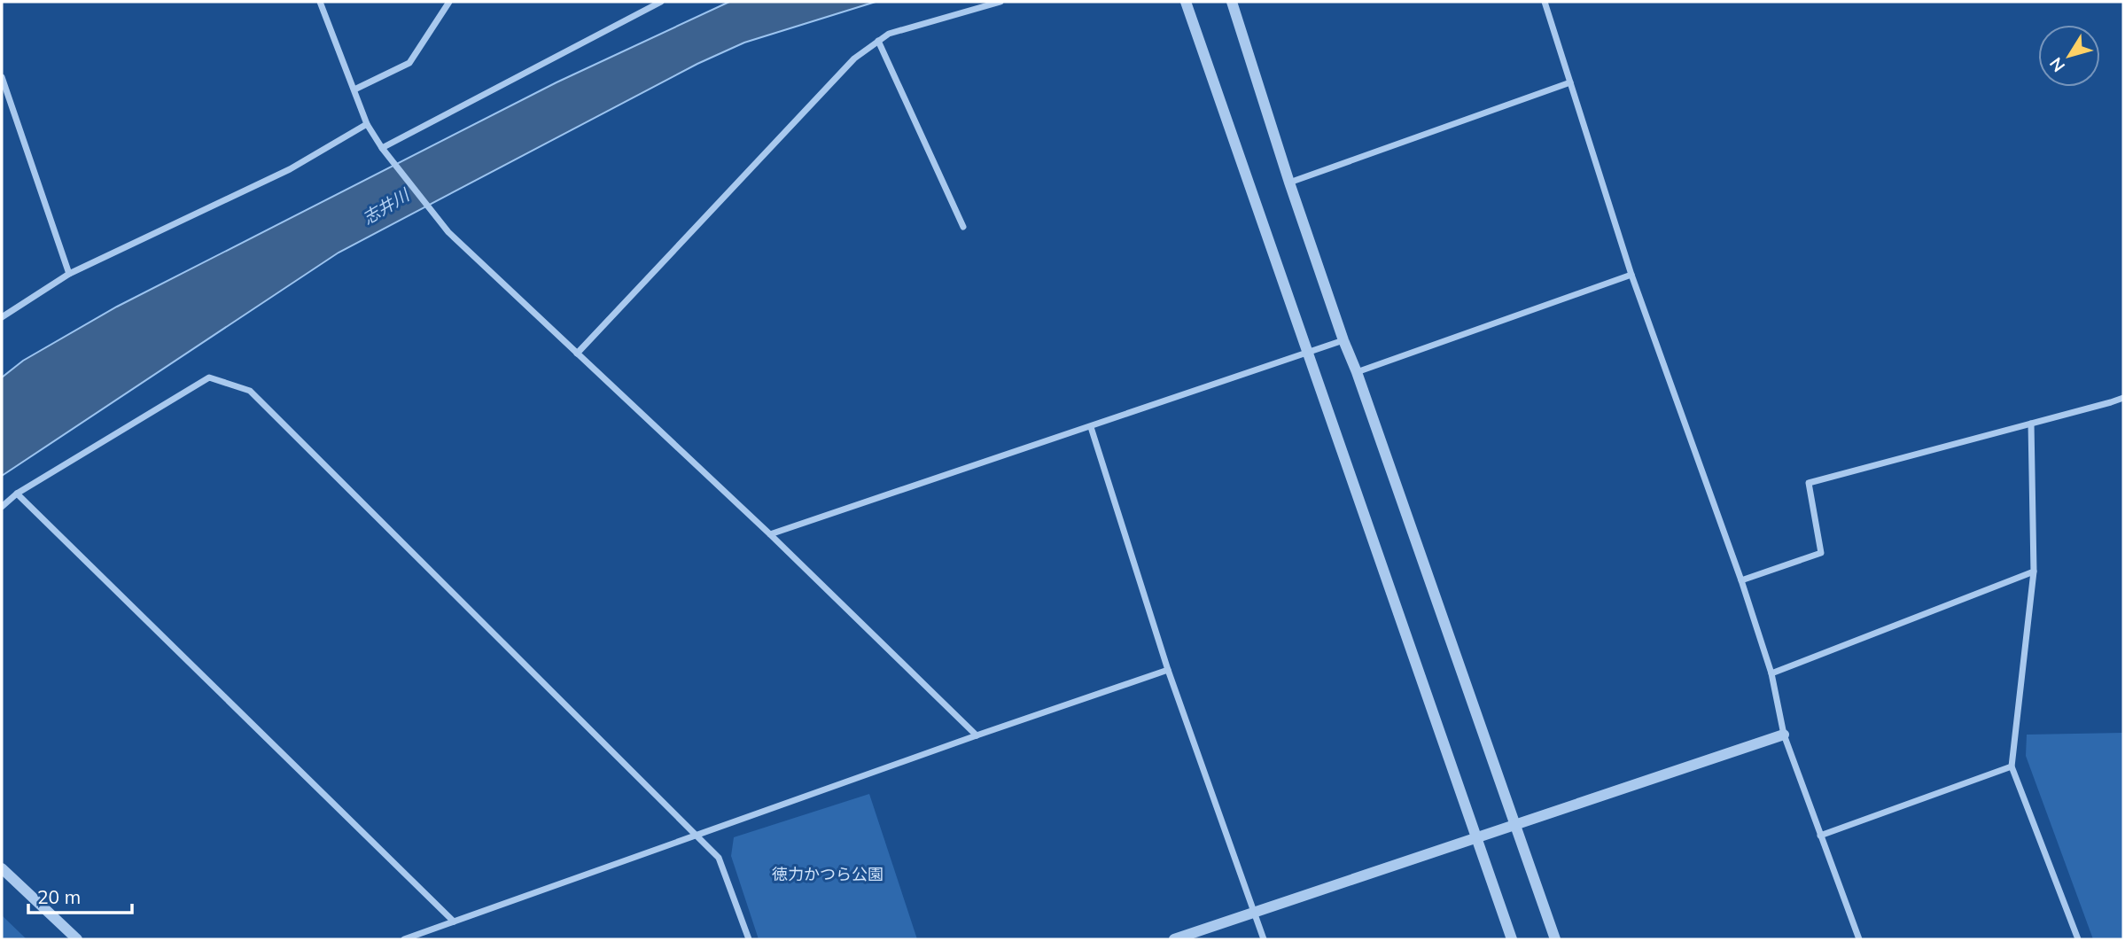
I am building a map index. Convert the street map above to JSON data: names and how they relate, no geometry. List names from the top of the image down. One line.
{"water":["志井川"],"parks":["徳力かつら公園"],"scale_bar":"20 m","north":"bottom left"}
